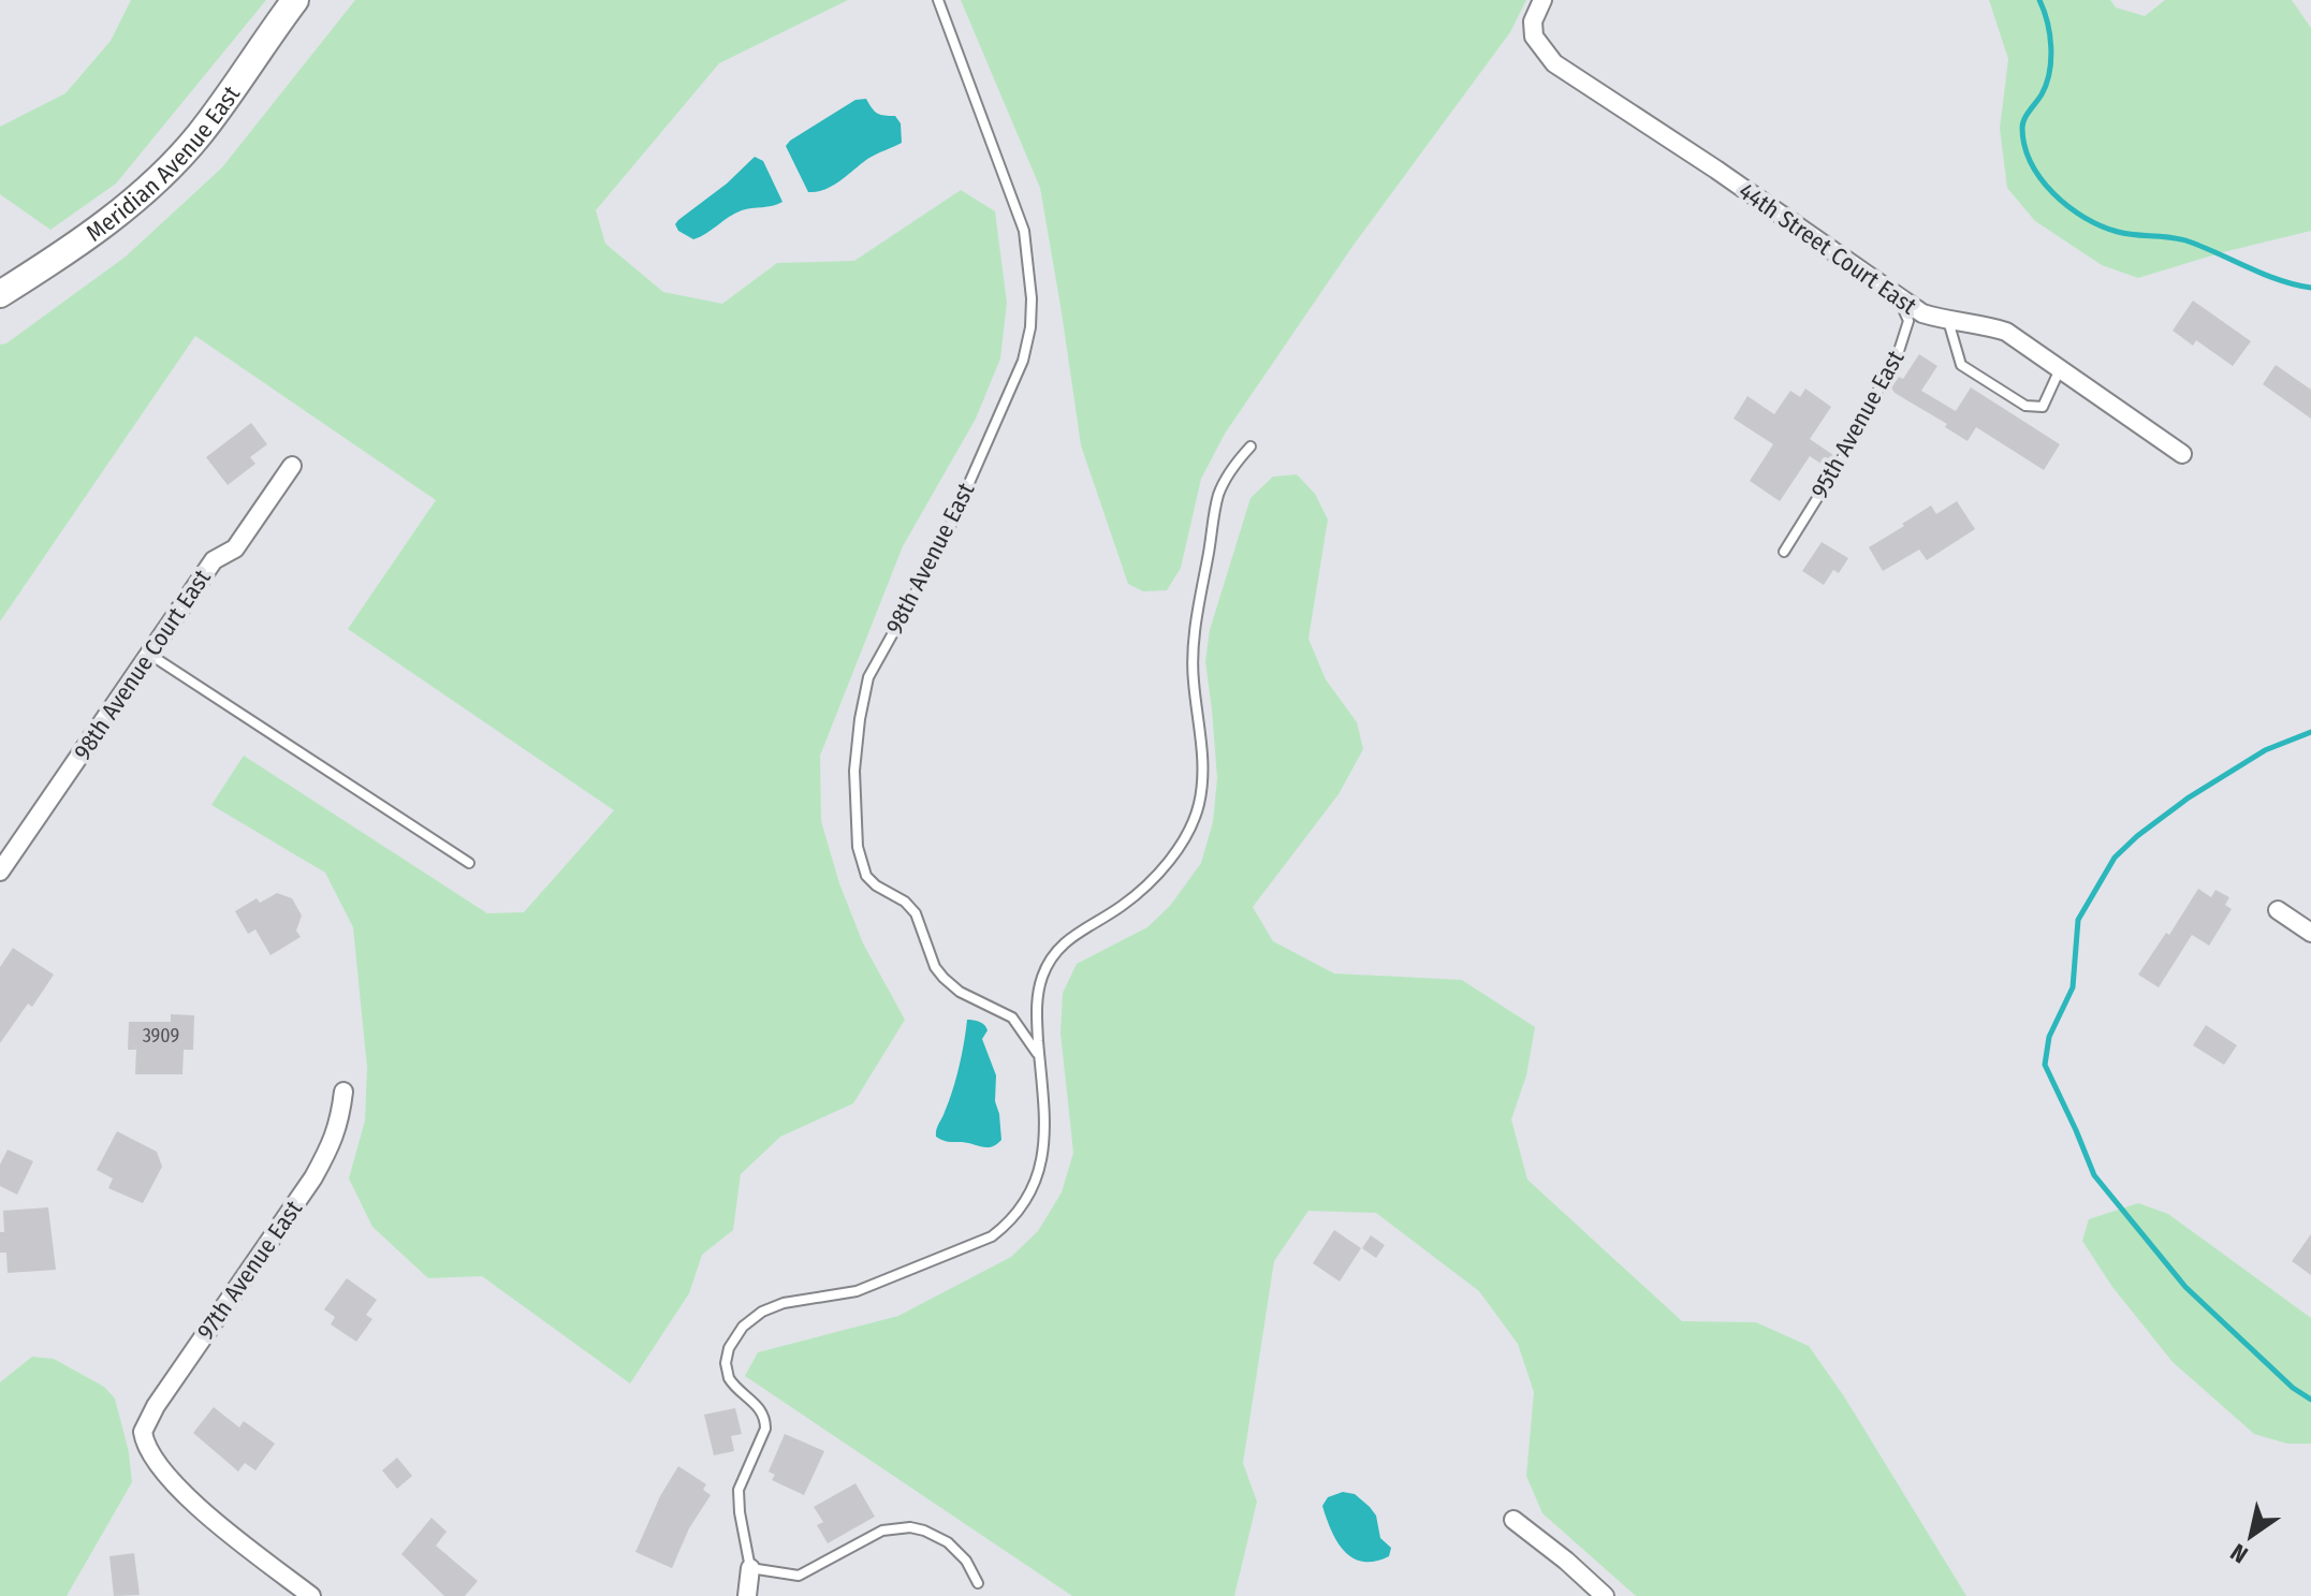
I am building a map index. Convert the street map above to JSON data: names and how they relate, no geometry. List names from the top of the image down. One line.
{"streets":{"main road":["Meridian Avenue East"],"street":["44th Street Court East","98th Avenue Court East","97th Avenue East"],"lane":["95th Avenue East","98th Avenue East"]},"crossings":[["44th Street Court East","95th Avenue East"]],"house_numbers":["3909"],"north":"bottom left"}
